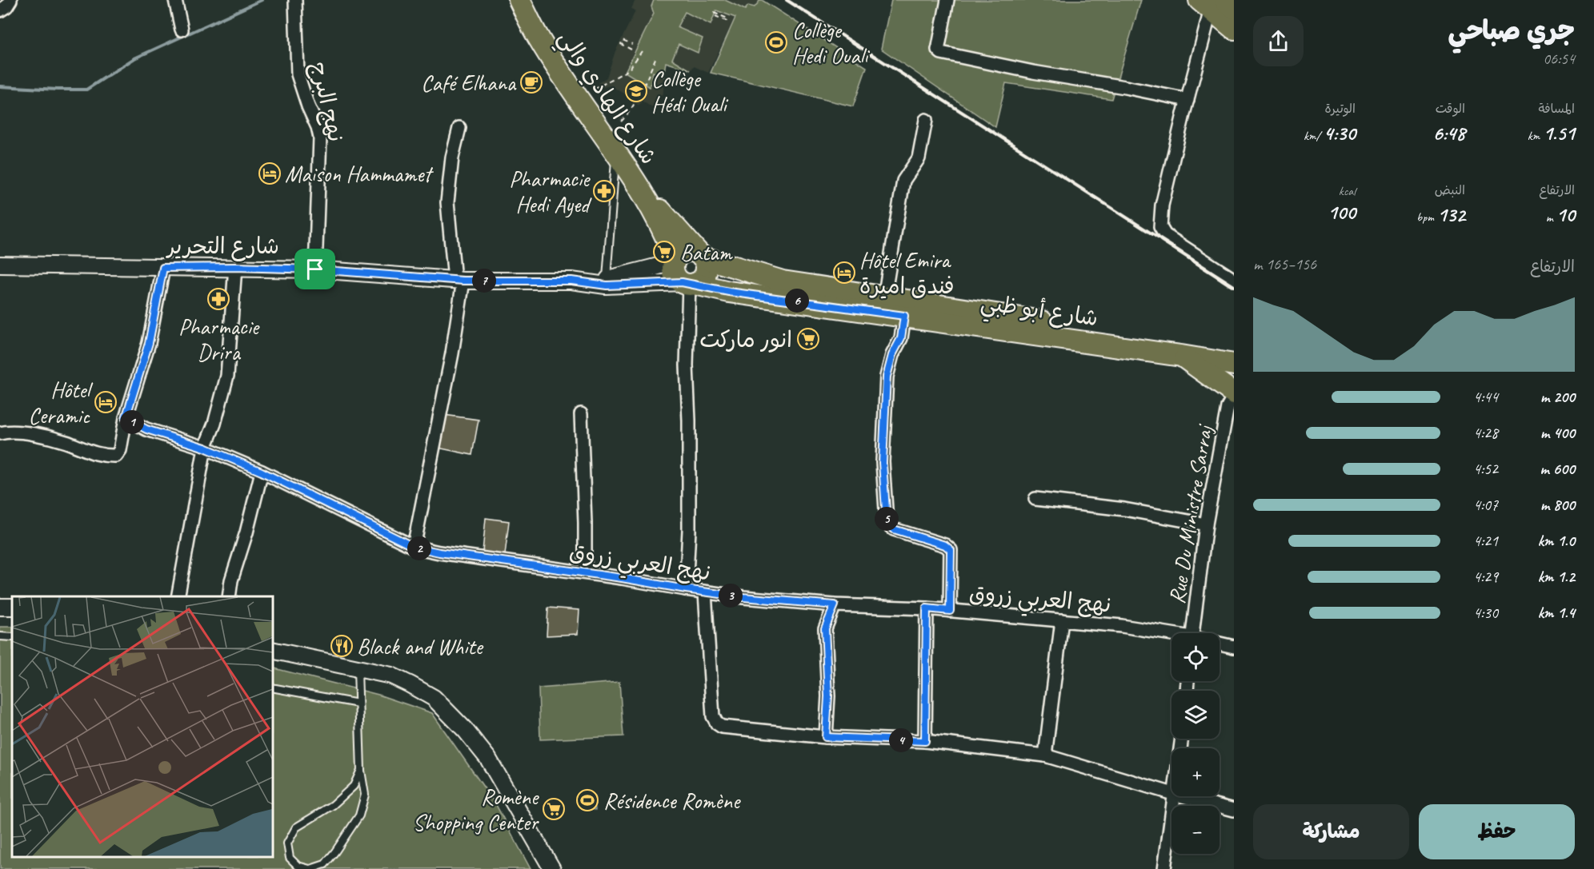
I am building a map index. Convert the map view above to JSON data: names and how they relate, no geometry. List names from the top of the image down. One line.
{"streets":{"main road":["شارع الهادي والي","شارع أبو ظبي"],"street":["نهج البرج","شارع التحرير","Rue Du Ministre Sarraj","نهج العربي زروق"]},"crossings":[["شارع الهادي والي","شارع التحرير"],["شارع الهادي والي","شارع أبو ظبي"],["نهج البرج","شارع التحرير"],["شارع التحرير","شارع أبو ظبي"]],"places":{"sports":["Collège Hedi Ouali","Résidence Romène"],"cafe":["Café Elhana"],"school or university":["Collège Hédi Ouali"],"hotel":["Maison Hammamet","Hôtel Emira فندق اميرة","Hôtel Ceramic"],"pharmacy":["Pharmacie Hedi Ayed","Pharmacie Drira"],"supermarket":["Batam","انور ماركت","Romène Shopping Center"],"restaurant":["Black and White"]},"page":{"heading":["جري صباحي","06:54"],"stats":[["المسافة","1.51 km"],["الوقت","6:48"],["الوتيرة","4:30 /km"],["الارتفاع","10 m"],["النبض","132 bpm"],["kcal","100"]],"chart":["الارتفاع","156–165 m"],"pins":["7","6","1","5","2","3","4"],"list":[{"name":"200 m","note":"4:44"},{"name":"400 m","note":"4:28"},{"name":"600 m","note":"4:52"},{"name":"800 m","note":"4:07"},{"name":"1.0 km","note":"4:21"},{"name":"1.2 km","note":"4:29"},{"name":"1.4 km","note":"4:30"}],"map_buttons":["+","−"],"buttons":["حفظ","مشاركة"]}}
